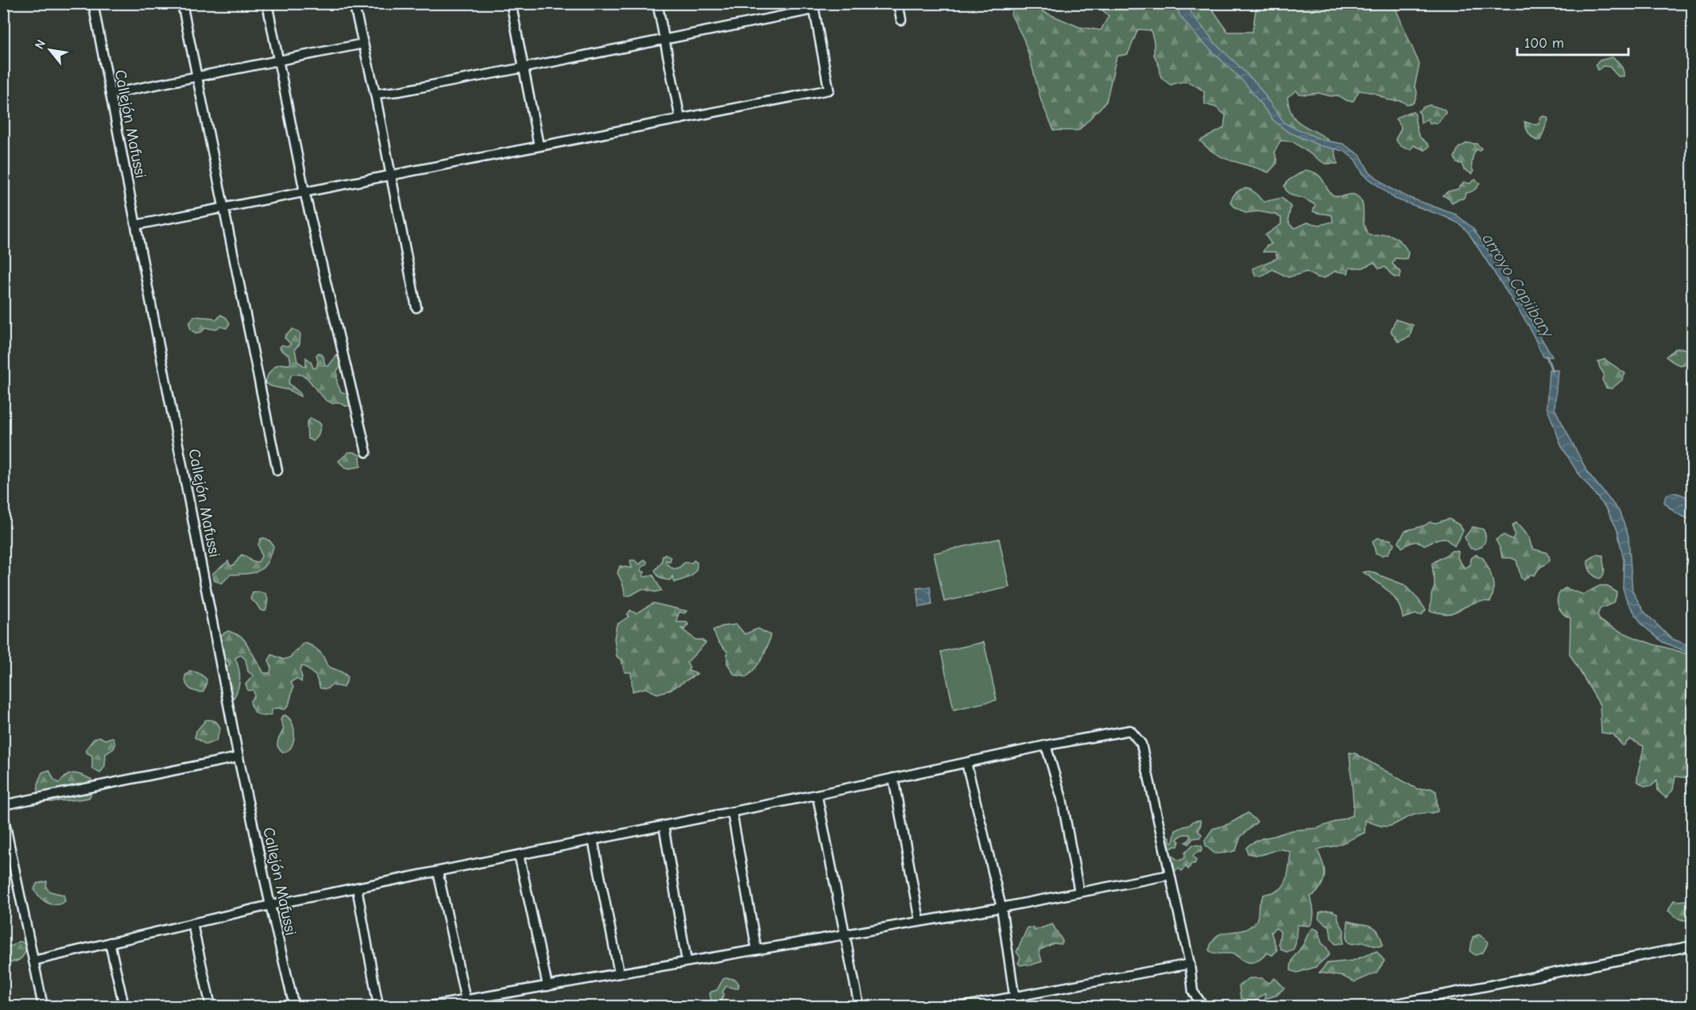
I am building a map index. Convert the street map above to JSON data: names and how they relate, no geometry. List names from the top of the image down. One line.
{"streets":{"street":["Callejón Mafussi"]},"water":["arroyo Capiibary"],"scale_bar":"100 m","north":"top left"}
